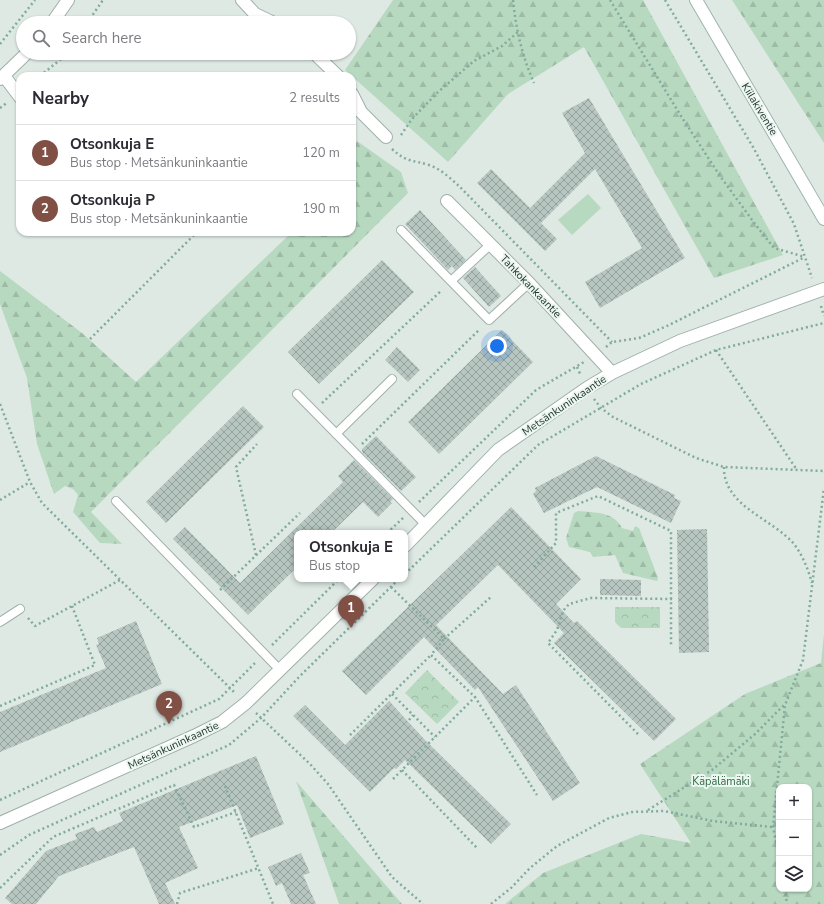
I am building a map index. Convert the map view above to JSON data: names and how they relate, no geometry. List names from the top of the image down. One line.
{"streets":{"street":["Kiilakiventie","Tahkokankaantie","Metsänkuninkaantie"]},"crossings":[["Tahkokankaantie","Metsänkuninkaantie"]],"parks":["Käpälämäki"],"page":{"search":"Search here","heading":["Nearby","2 results"],"list":[{"mark":"1","name":"Otsonkuja E","note":"Bus stop · Metsänkuninkaantie","value":"120 m"},{"mark":"2","name":"Otsonkuja P","note":"Bus stop · Metsänkuninkaantie","value":"190 m"}],"popup":["Otsonkuja E","Bus stop"],"pins":["1","2"],"map_buttons":["+","−"]}}
